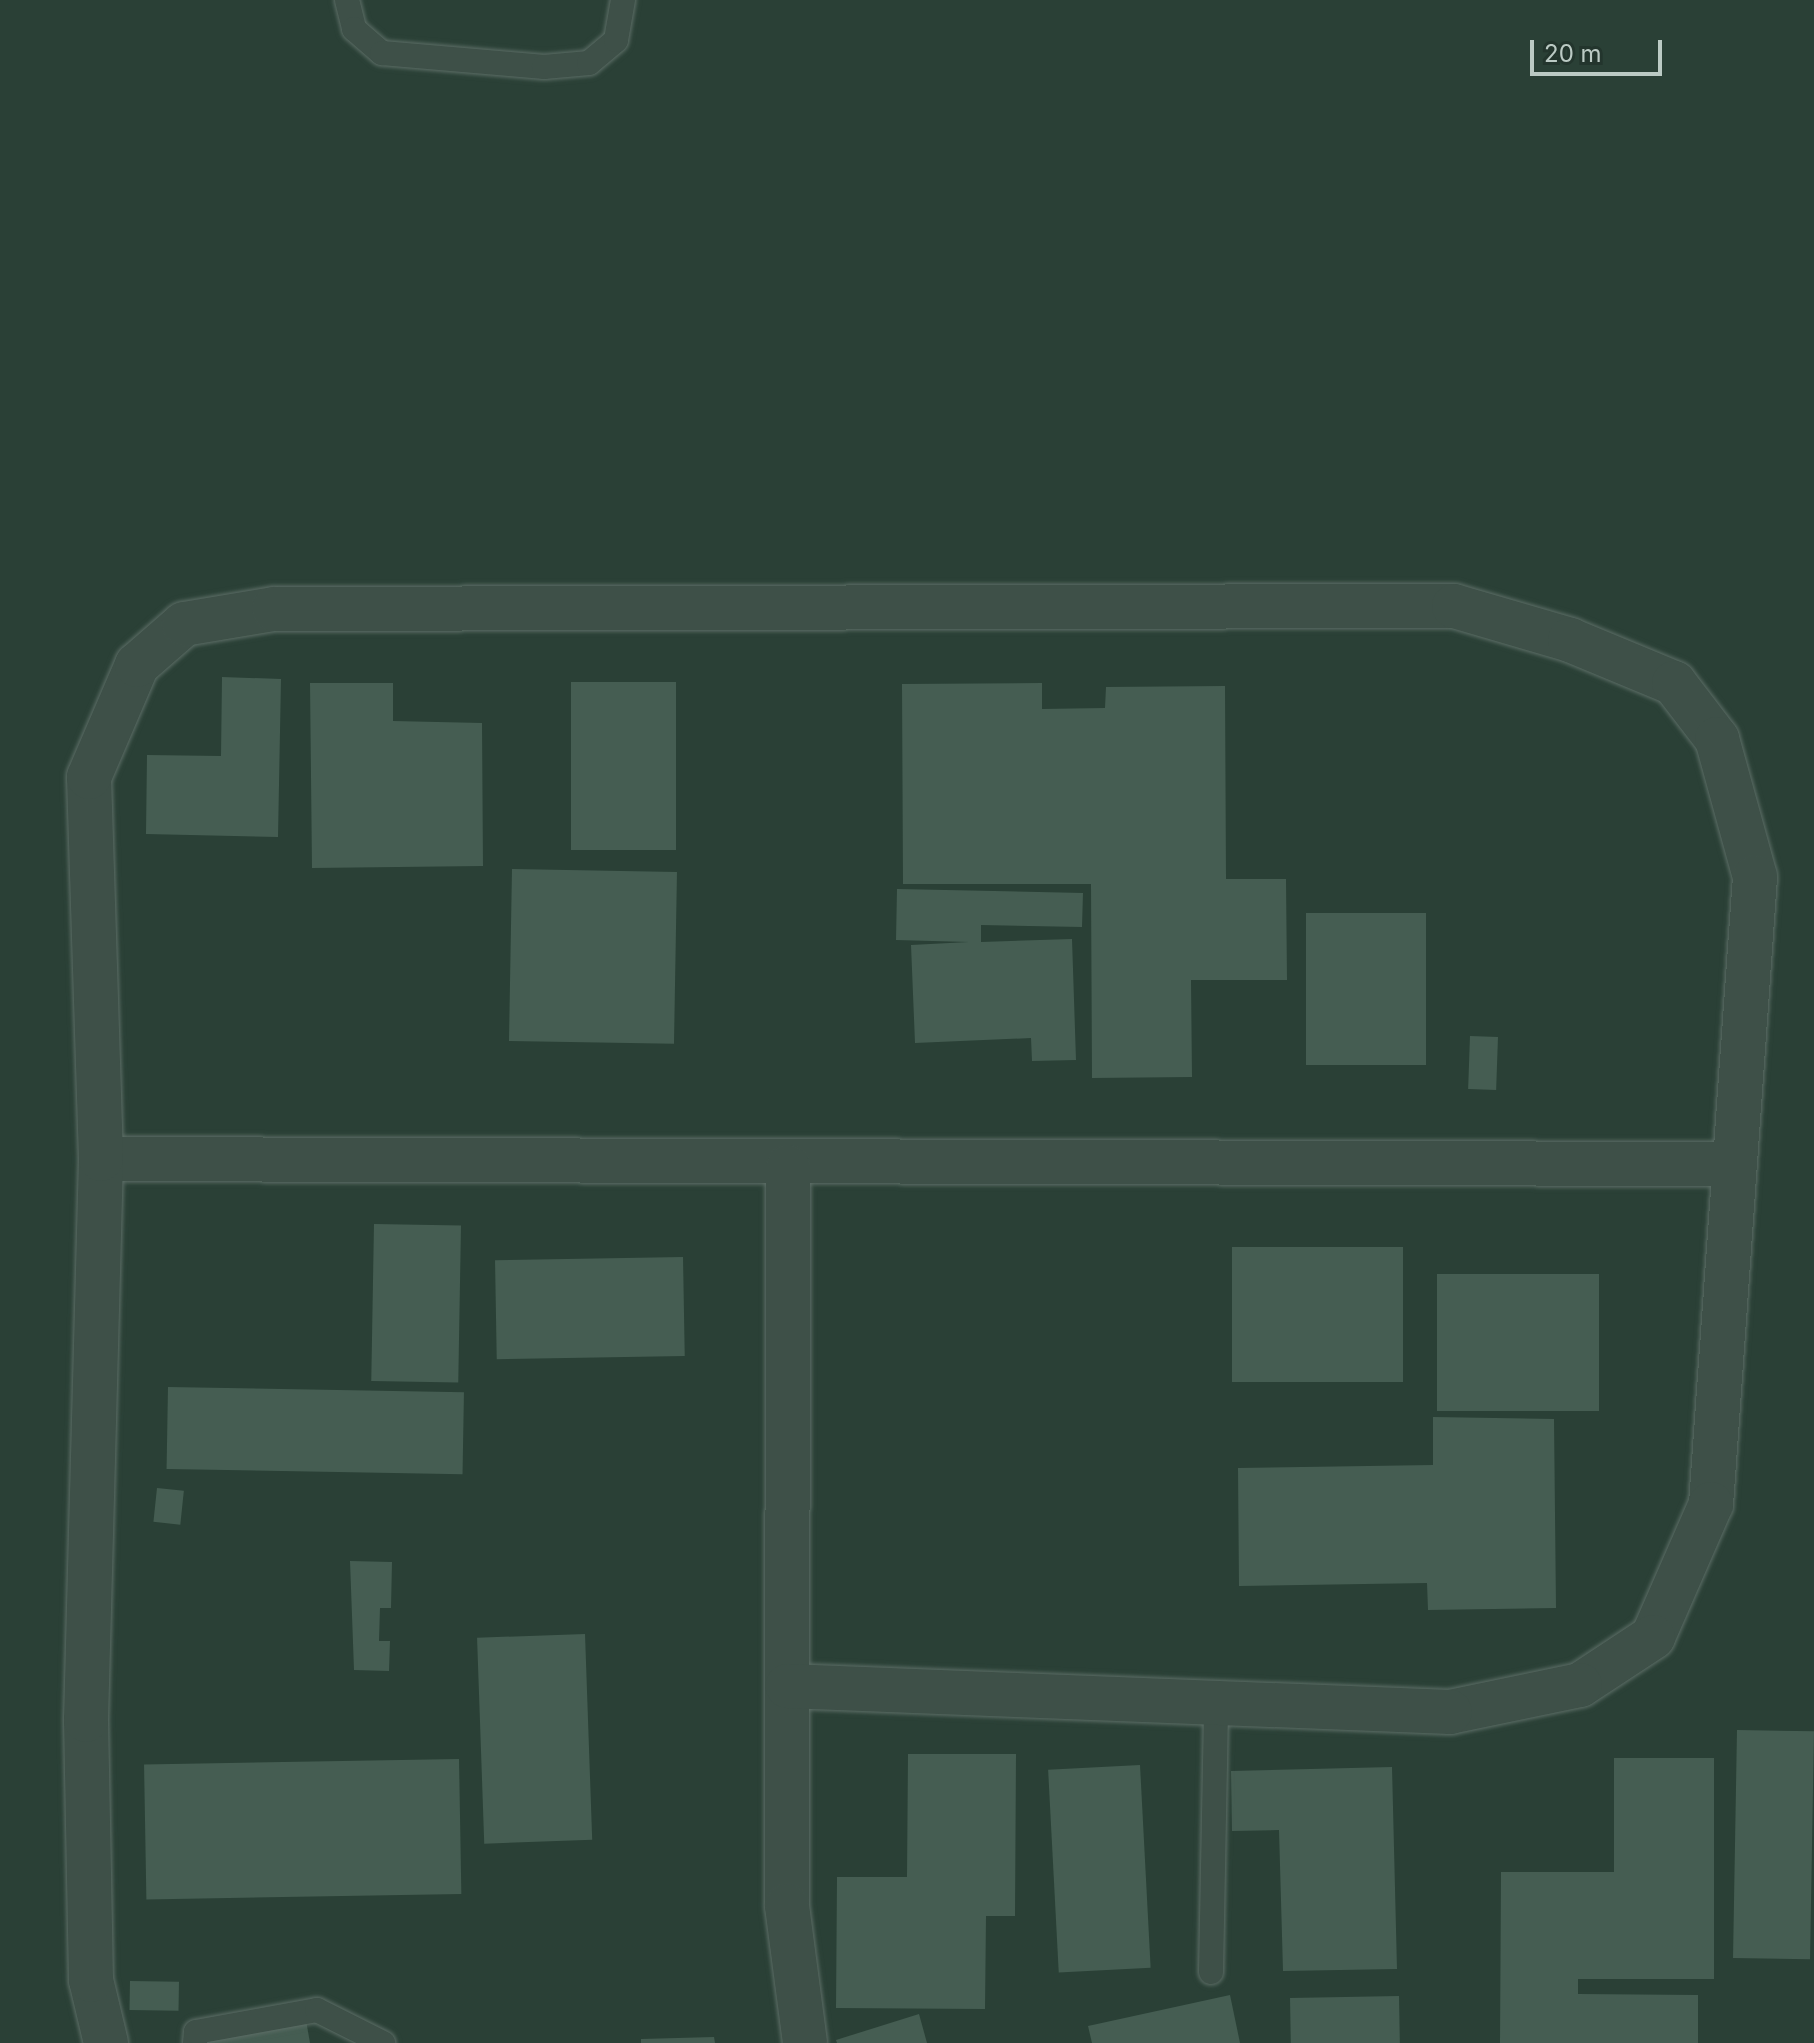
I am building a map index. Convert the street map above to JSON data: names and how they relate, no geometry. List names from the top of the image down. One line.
{"scale_bar":"20 m"}
